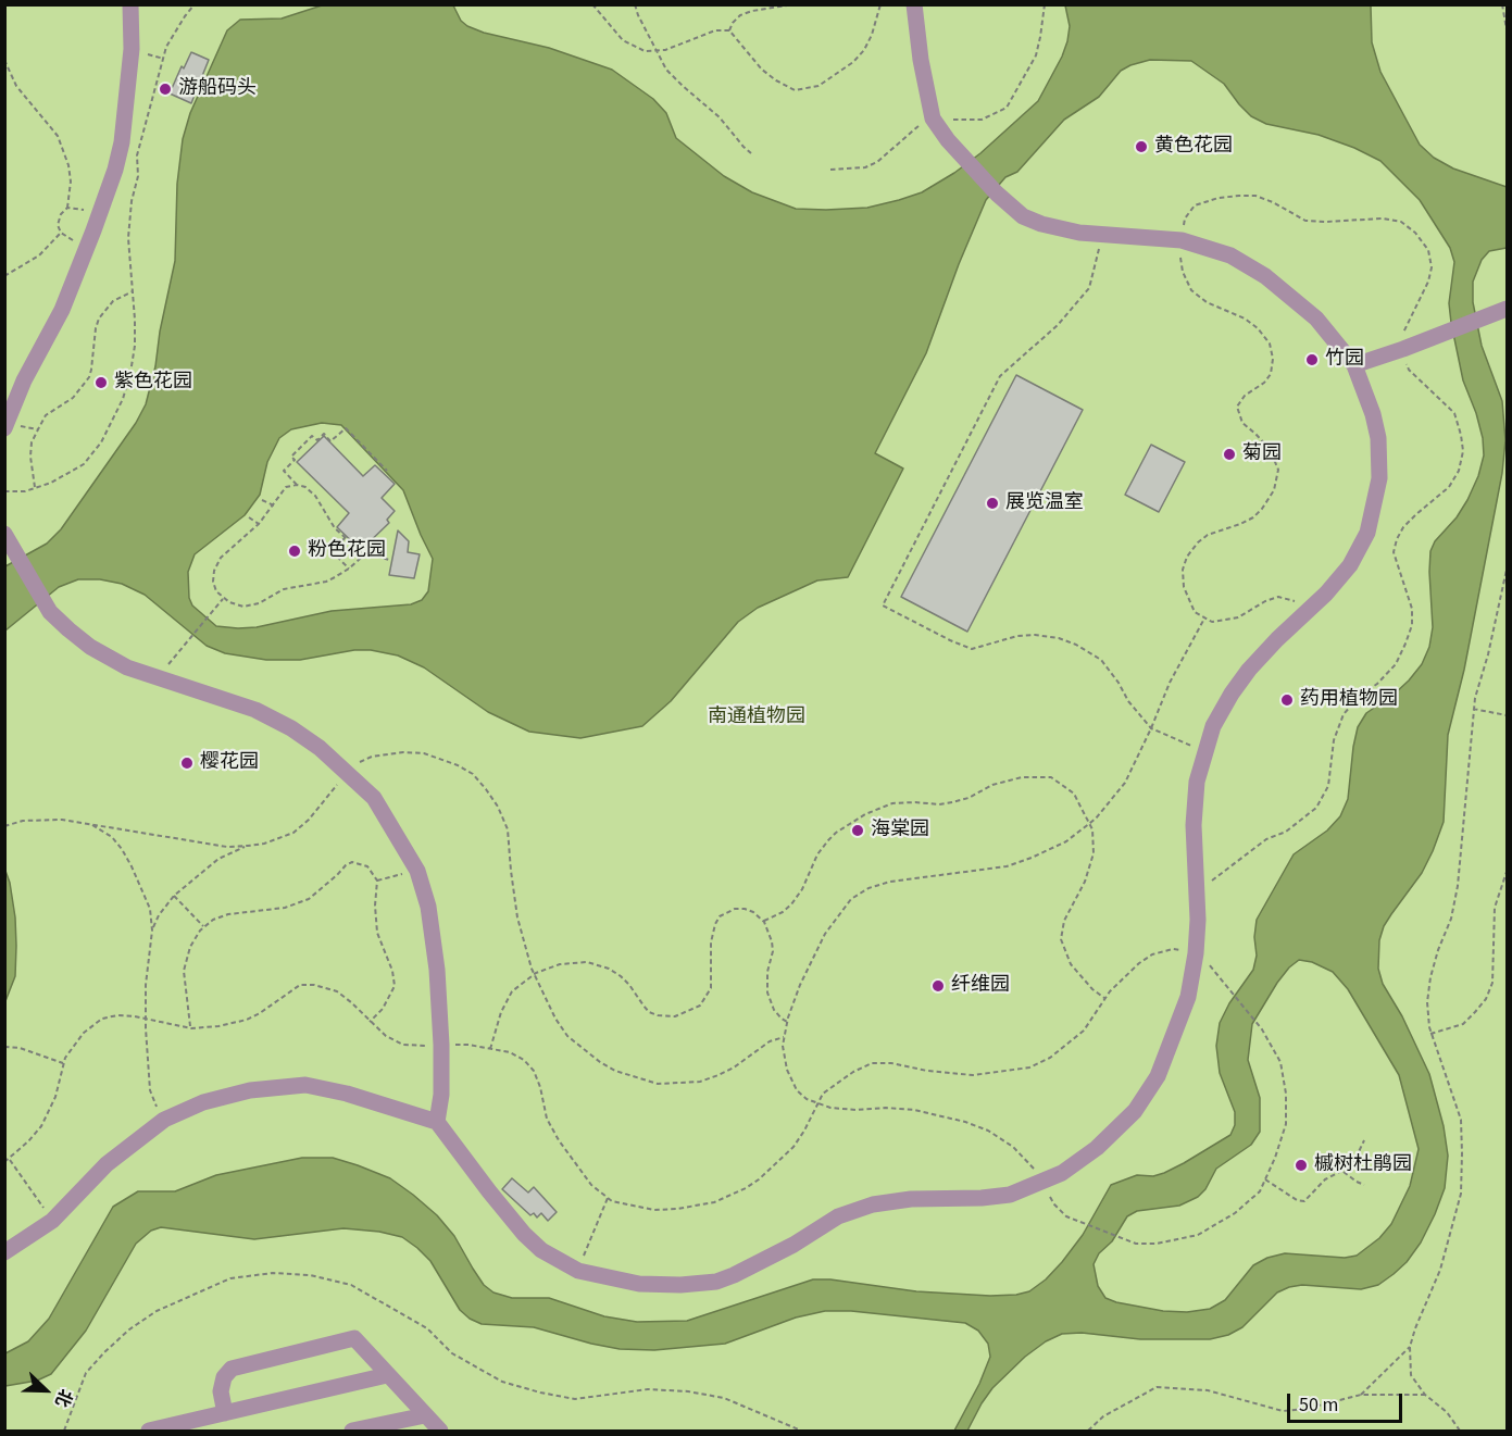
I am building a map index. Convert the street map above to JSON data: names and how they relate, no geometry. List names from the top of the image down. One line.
{"parks":["南通植物园"],"places":["游船码头","黄色花园","竹园","紫色花园","菊园","展览温室","粉色花园","药用植物园","樱花园","海棠园","纤维园","槭树杜鹃园"],"scale_bar":"50 m","north":"bottom right"}
